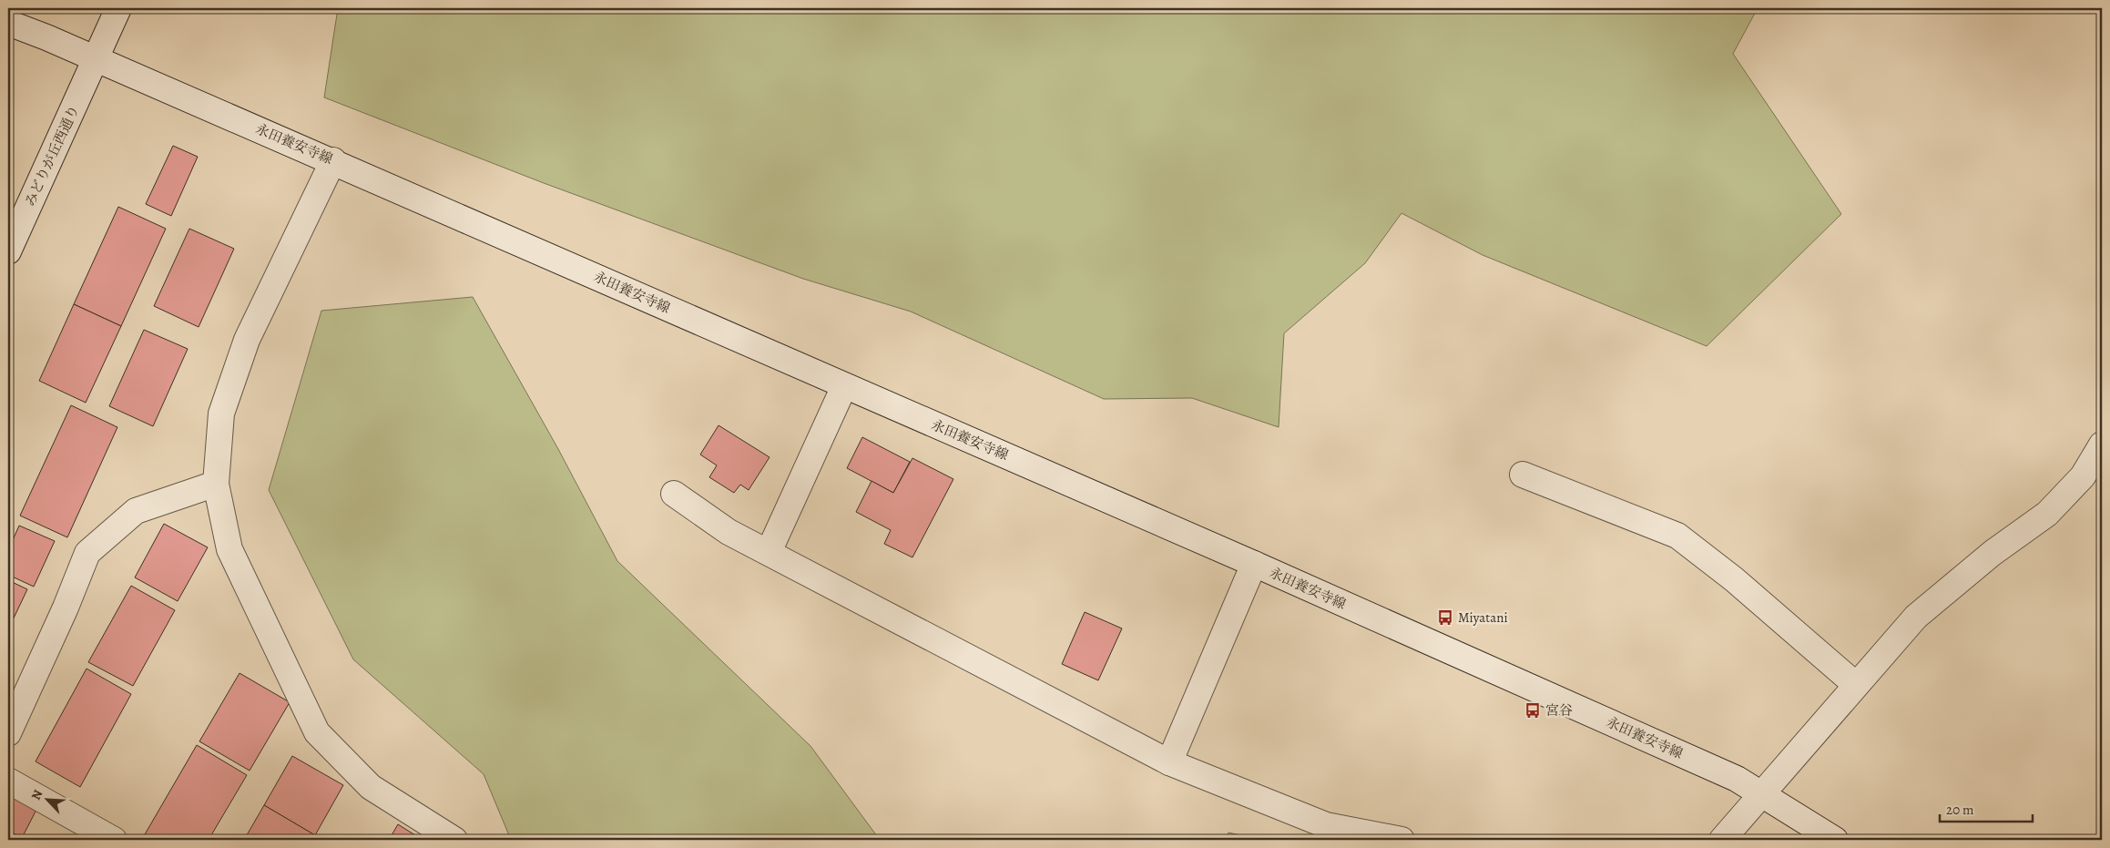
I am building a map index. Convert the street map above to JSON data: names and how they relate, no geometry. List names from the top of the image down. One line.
{"streets":{"street":["永田養安寺線","みどりが丘西通り"]},"crossings":[["永田養安寺線","みどりが丘西通り"]],"places":{"bus stop":["Miyatani","宮谷"]},"scale_bar":"20 m","north":"top left"}
